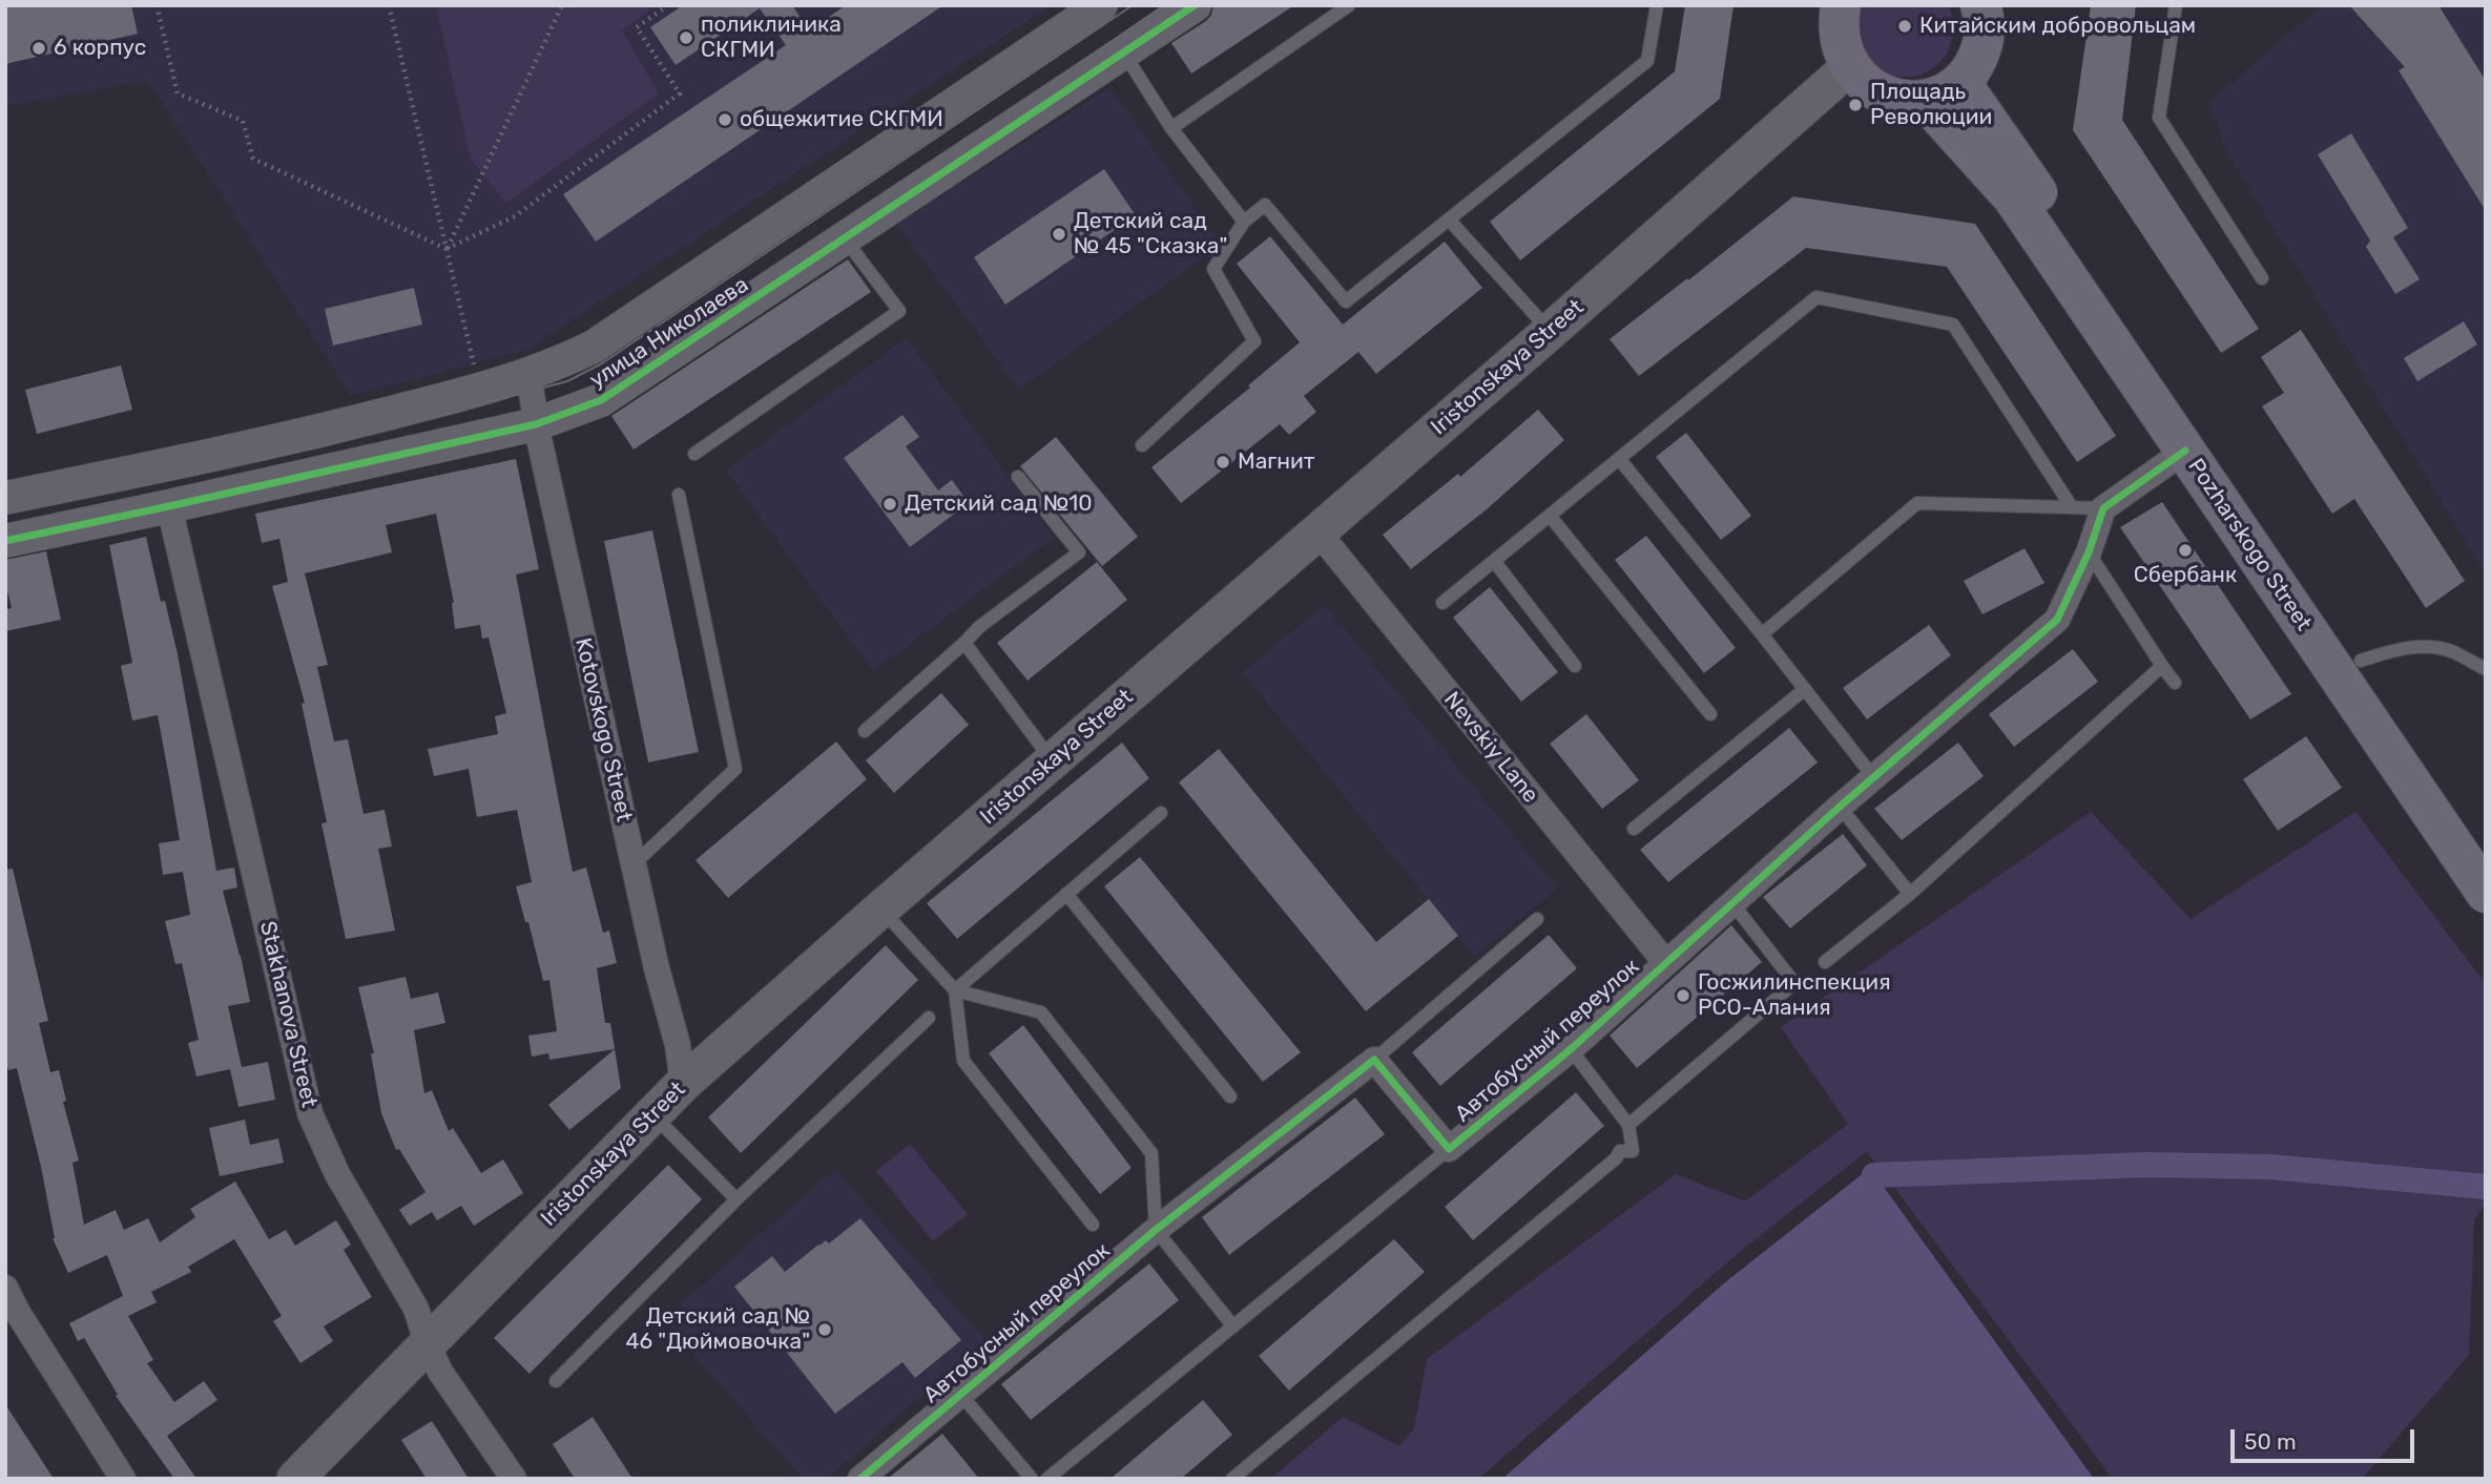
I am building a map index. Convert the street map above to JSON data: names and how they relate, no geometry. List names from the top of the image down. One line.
{"streets":{"main road":["Iristonskaya Street","Pozharskogo Street"],"street":["улица Николаева","Kotovskogo Street","Nevskiy Lane","Stakhanova Street","Автобусный переулок"]},"crossings":[["улица Николаева","Kotovskogo Street"],["улица Николаева","Stakhanova Street"],["Iristonskaya Street","Kotovskogo Street"],["Iristonskaya Street","Nevskiy Lane"],["Iristonskaya Street","Stakhanova Street"],["Nevskiy Lane","Автобусный переулок"]],"places":["Китайским добровольцам","поликлиника СКГМИ","6 корпус","Площадь Революции","общежитие СКГМИ","Детский сад № 45 \"Сказка\"","Магнит","Детский сад №10","Сбербанк","Госжилинспекция РСО-Алания","Детский сад № 46 \"Дюймовочка\""],"scale_bar":"50 m"}
